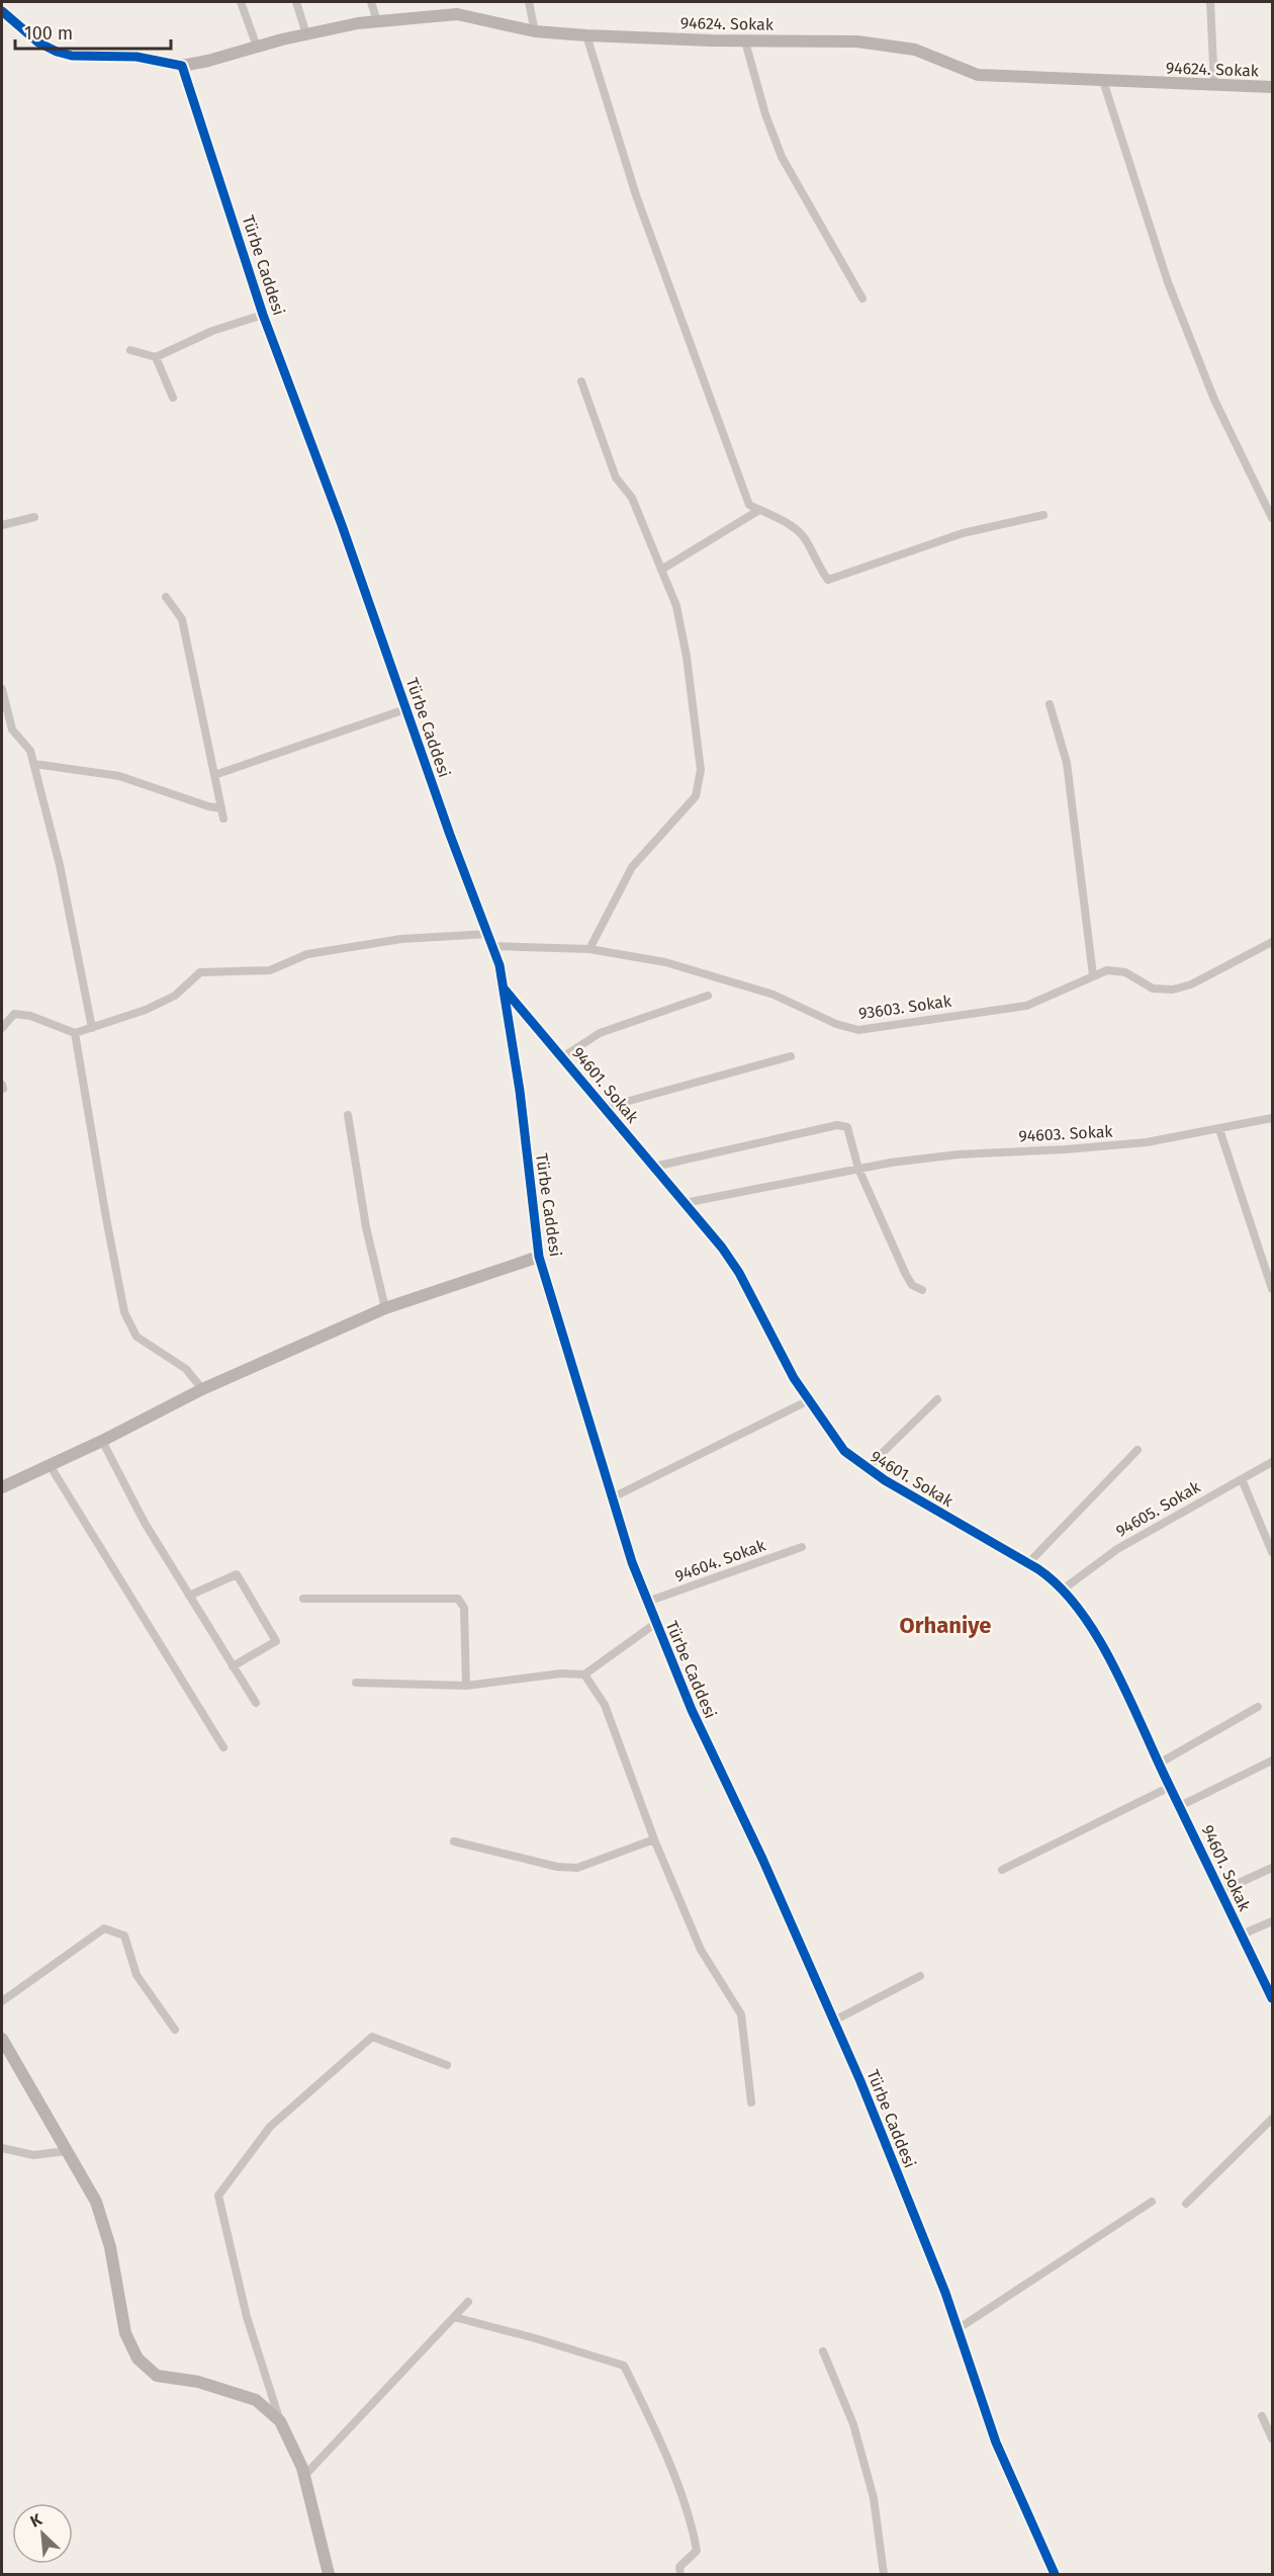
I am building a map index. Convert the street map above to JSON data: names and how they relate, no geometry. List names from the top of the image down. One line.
{"streets":{"street":["94624. Sokak","Türbe Caddesi","93603. Sokak","94601. Sokak","94603. Sokak","94605. Sokak","94604. Sokak"]},"crossings":[["94624. Sokak","Türbe Caddesi"],["Türbe Caddesi","93603. Sokak"],["Türbe Caddesi","94601. Sokak"],["Türbe Caddesi","94604. Sokak"],["94601. Sokak","94603. Sokak"],["94601. Sokak","94605. Sokak"]],"districts":["Orhaniye"],"scale_bar":"100 m","north":"top left"}
